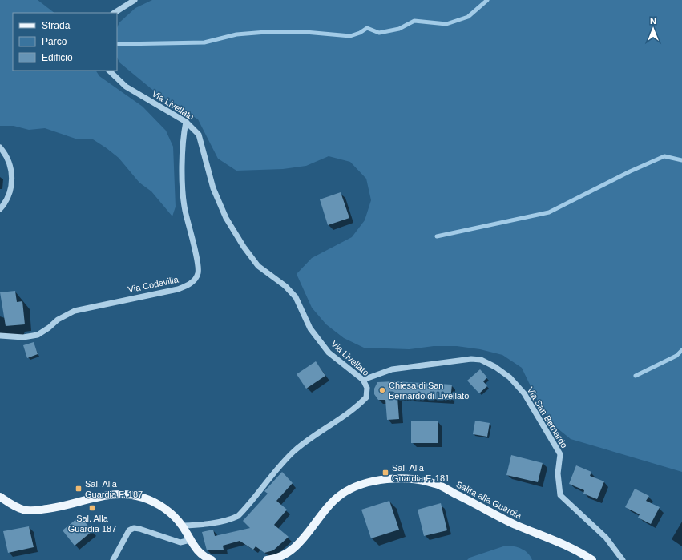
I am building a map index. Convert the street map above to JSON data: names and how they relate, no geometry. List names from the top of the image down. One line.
{"streets":{"main road":["Salita alla Guardia"],"street":["Via Livellato","Via Codevilla","Via San Bernardo"]},"crossings":[["Via Livellato","Via Codevilla"],["Via Livellato","Via San Bernardo"]],"places":{"other":["Chiesa di San Bernardo di Livellato"],"transit":["Sal. Alla Guardia F. 181","Sal. Alla Guardia F. 187","Sal. Alla Guardia 187"]},"legend":["Strada","Parco","Edificio"],"north":"top"}
